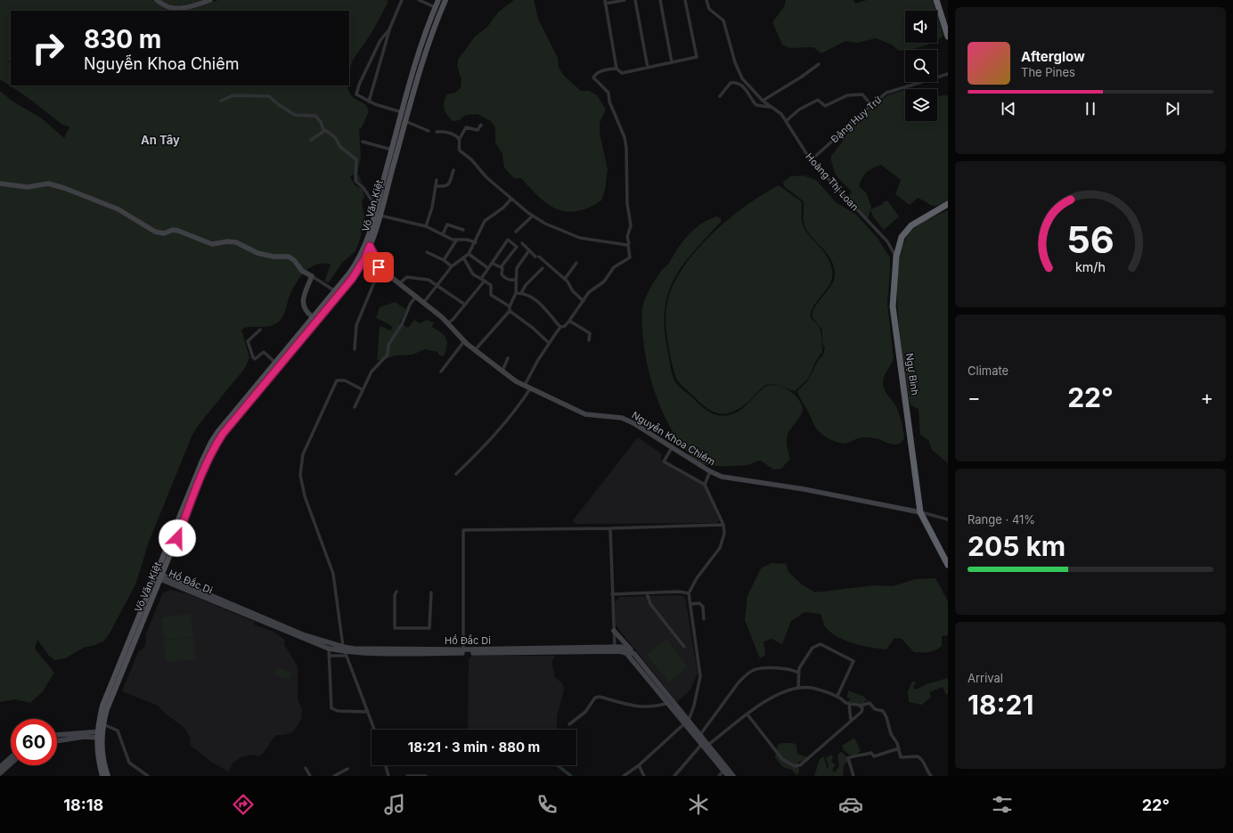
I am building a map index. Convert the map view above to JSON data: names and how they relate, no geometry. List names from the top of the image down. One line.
{"streets":{"highway":["Ngự Bình"],"main road":["Võ Văn Kiệt"],"street":["Đặng Huy Trứ","Hoàng Thị Loan","Nguyễn Khoa Chiêm","Hồ Đắc Di"]},"crossings":[["Đặng Huy Trứ","Hoàng Thị Loan"],["Hoàng Thị Loan","Ngự Bình"],["Võ Văn Kiệt","Hồ Đắc Di"],["Ngự Bình","Nguyễn Khoa Chiêm"]],"districts":["An Tây"],"page":{"turn":["830 m","Nguyễn Khoa Chiêm"],"song":["Afterglow","The Pines"],"tile":["Climate",["Range · 41%","205 km"],["Arrival","18:21"]],"heat":["−","22°","+"],"limit":"60","trip":"18:21 · 3 min · 880 m","tabs":["18:18","22°"],"gauge":["56","km/h"]}}
